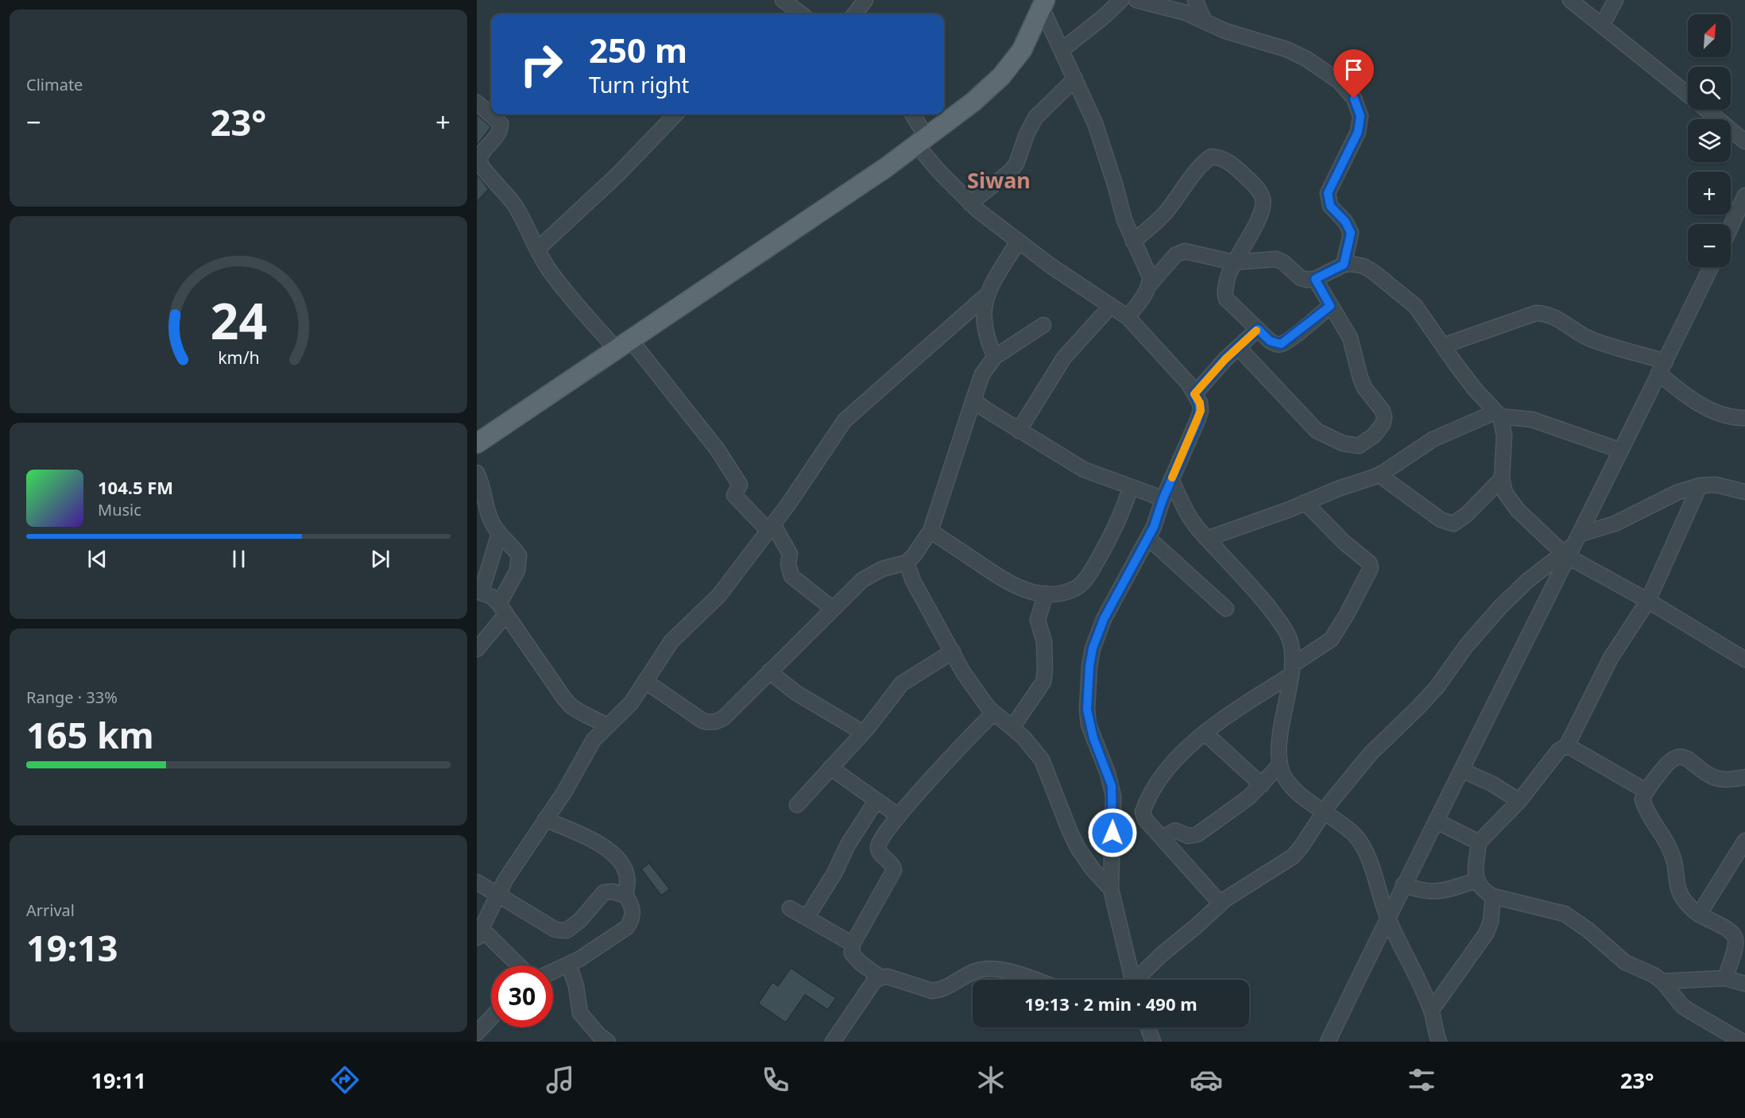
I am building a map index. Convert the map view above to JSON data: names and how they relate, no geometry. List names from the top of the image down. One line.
{"districts":["Siwan"],"north":"top right","page":{"tile":["Climate",["Range · 33%","165 km"],["Arrival","19:13"]],"map_buttons":["+","−"],"turn":["250 m","Turn right"],"heat":["−","23°","+"],"song":["104.5 FM","Music"],"limit":"30","trip":"19:13 · 2 min · 490 m","tabs":["19:11","23°"],"gauge":["24","km/h"]}}
